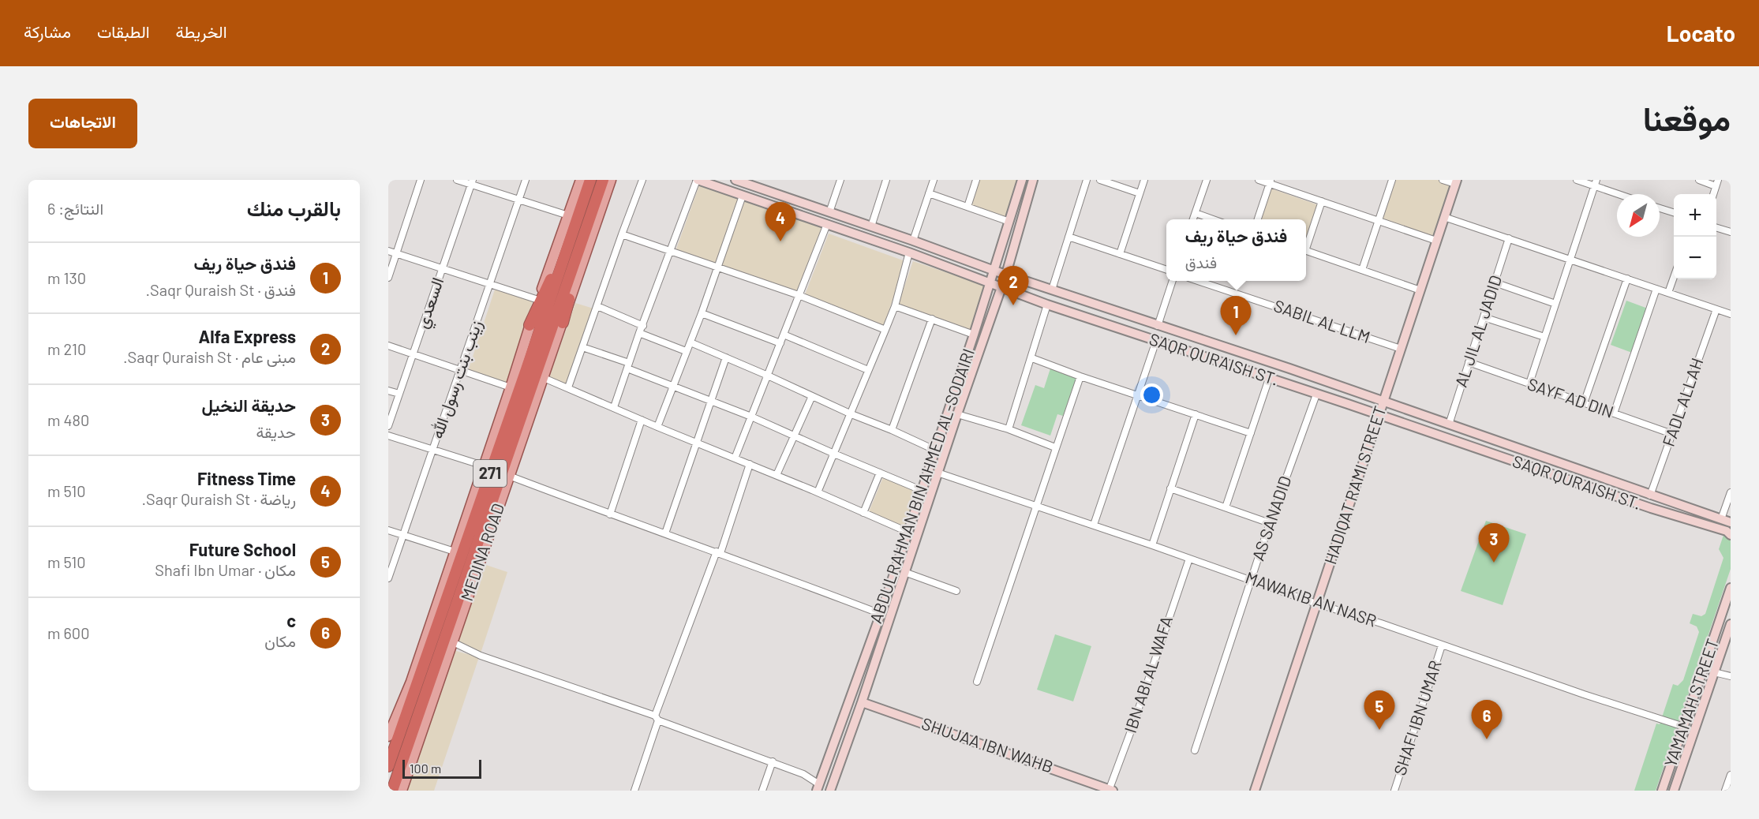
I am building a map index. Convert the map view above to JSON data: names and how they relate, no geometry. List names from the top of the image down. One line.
{"streets":{"highway":["271"],"main road":["MEDINA ROAD"],"street":["السعدي","SABIL AL LLM","AL JIL AL JADID","SAQR QURAISH ST.","زينب بنت رسول الله","SAYF AD DIN","FADL ALLAH","HADIQAT RAMI STREET","ABDULRAHMAN BIN AHMED AL-SODAIRI","AS SANADID","MAWAKIB AN NASR","IBN ABI AL WAFA","YAMAMAH STREET","SHAFI IBN UMAR","SHUJAA IBN WAHB"]},"crossings":[["SABIL AL LLM","HADIQAT RAMI STREET"],["AL JIL AL JADID","SAQR QURAISH ST."],["AL JIL AL JADID","SAYF AD DIN"],["SAQR QURAISH ST.","FADL ALLAH"],["SAQR QURAISH ST.","HADIQAT RAMI STREET"],["SAQR QURAISH ST.","ABDULRAHMAN BIN AHMED AL-SODAIRI"],["SAQR QURAISH ST.","AS SANADID"],["SAYF AD DIN","FADL ALLAH"],["271","MEDINA ROAD"],["HADIQAT RAMI STREET","MAWAKIB AN NASR"],["ABDULRAHMAN BIN AHMED AL-SODAIRI","MAWAKIB AN NASR"],["ABDULRAHMAN BIN AHMED AL-SODAIRI","SHUJAA IBN WAHB"],["AS SANADID","MAWAKIB AN NASR"],["MAWAKIB AN NASR","IBN ABI AL WAFA"],["MAWAKIB AN NASR","YAMAMAH STREET"],["MAWAKIB AN NASR","SHAFI IBN UMAR"],["IBN ABI AL WAFA","SHUJAA IBN WAHB"]],"scale_bar":"100 m","north":"bottom left","page":{"header":"Locato","nav":["الخريطة","الطبقات","مشاركة"],"title":"موقعنا","buttons":"الاتجاهات","heading":["بالقرب منك","النتائج: 6"],"map_buttons":["+","−"],"pins":["4","2","1","3","5","6"],"popup":["فندق حياة ريف","فندق"],"list":[{"mark":"1","name":"فندق حياة ريف","note":"فندق · Saqr Quraish St.","value":"130 m"},{"mark":"2","name":"Alfa Express","note":"مبنى عام · Saqr Quraish St.","value":"210 m"},{"mark":"3","name":"حديقة النخيل","note":"حديقة","value":"480 m"},{"mark":"4","name":"Fitness Time","note":"رياضة · Saqr Quraish St.","value":"510 m"},{"mark":"5","name":"Future School","note":"مكان · Shafi Ibn Umar","value":"510 m"},{"mark":"6","name":"c","note":"مكان","value":"600 m"}],"scale":"100 m"}}
